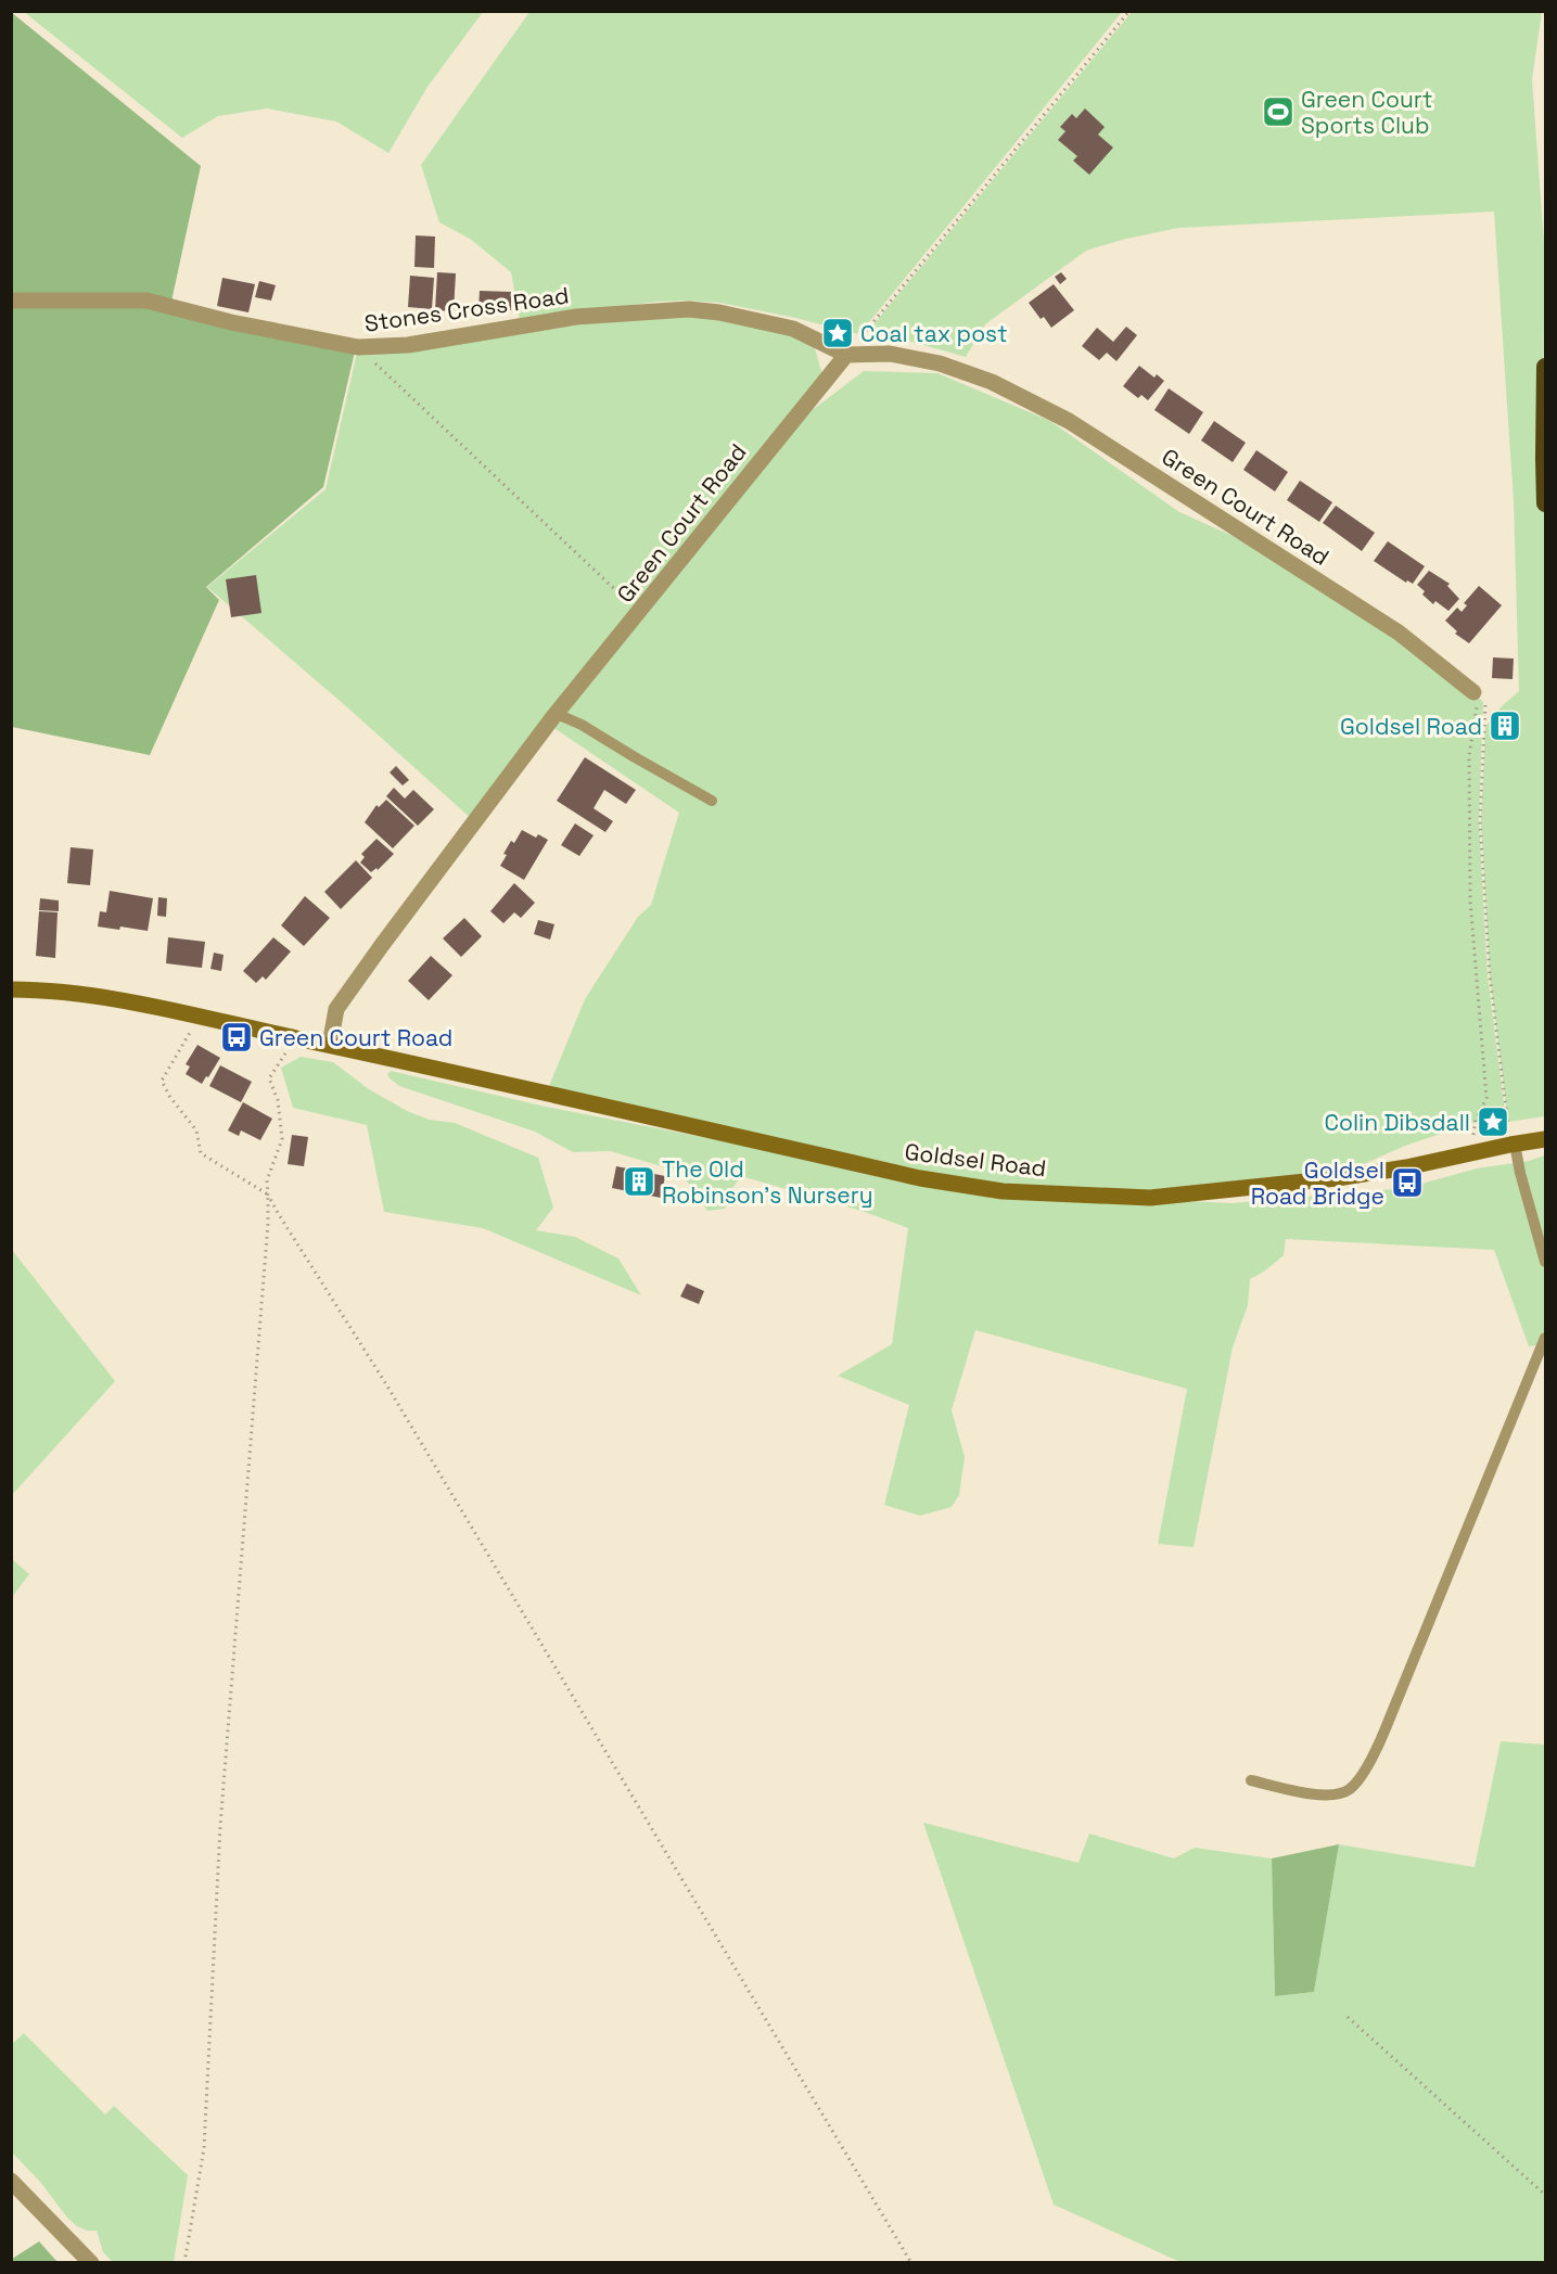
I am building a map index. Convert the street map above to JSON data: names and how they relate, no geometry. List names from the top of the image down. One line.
{"streets":{"main road":["Goldsel Road"],"street":["Stones Cross Road","Green Court Road"]},"crossings":[["Stones Cross Road","Green Court Road"],["Green Court Road","Goldsel Road"]],"places":{"sports":["Green Court Sports Club"],"place":["Coal tax post","Colin Dibsdall"],"building":["Goldsel Road","The Old Robinson's Nursery"],"bus stop":["Green Court Road","Goldsel Road Bridge"]}}
